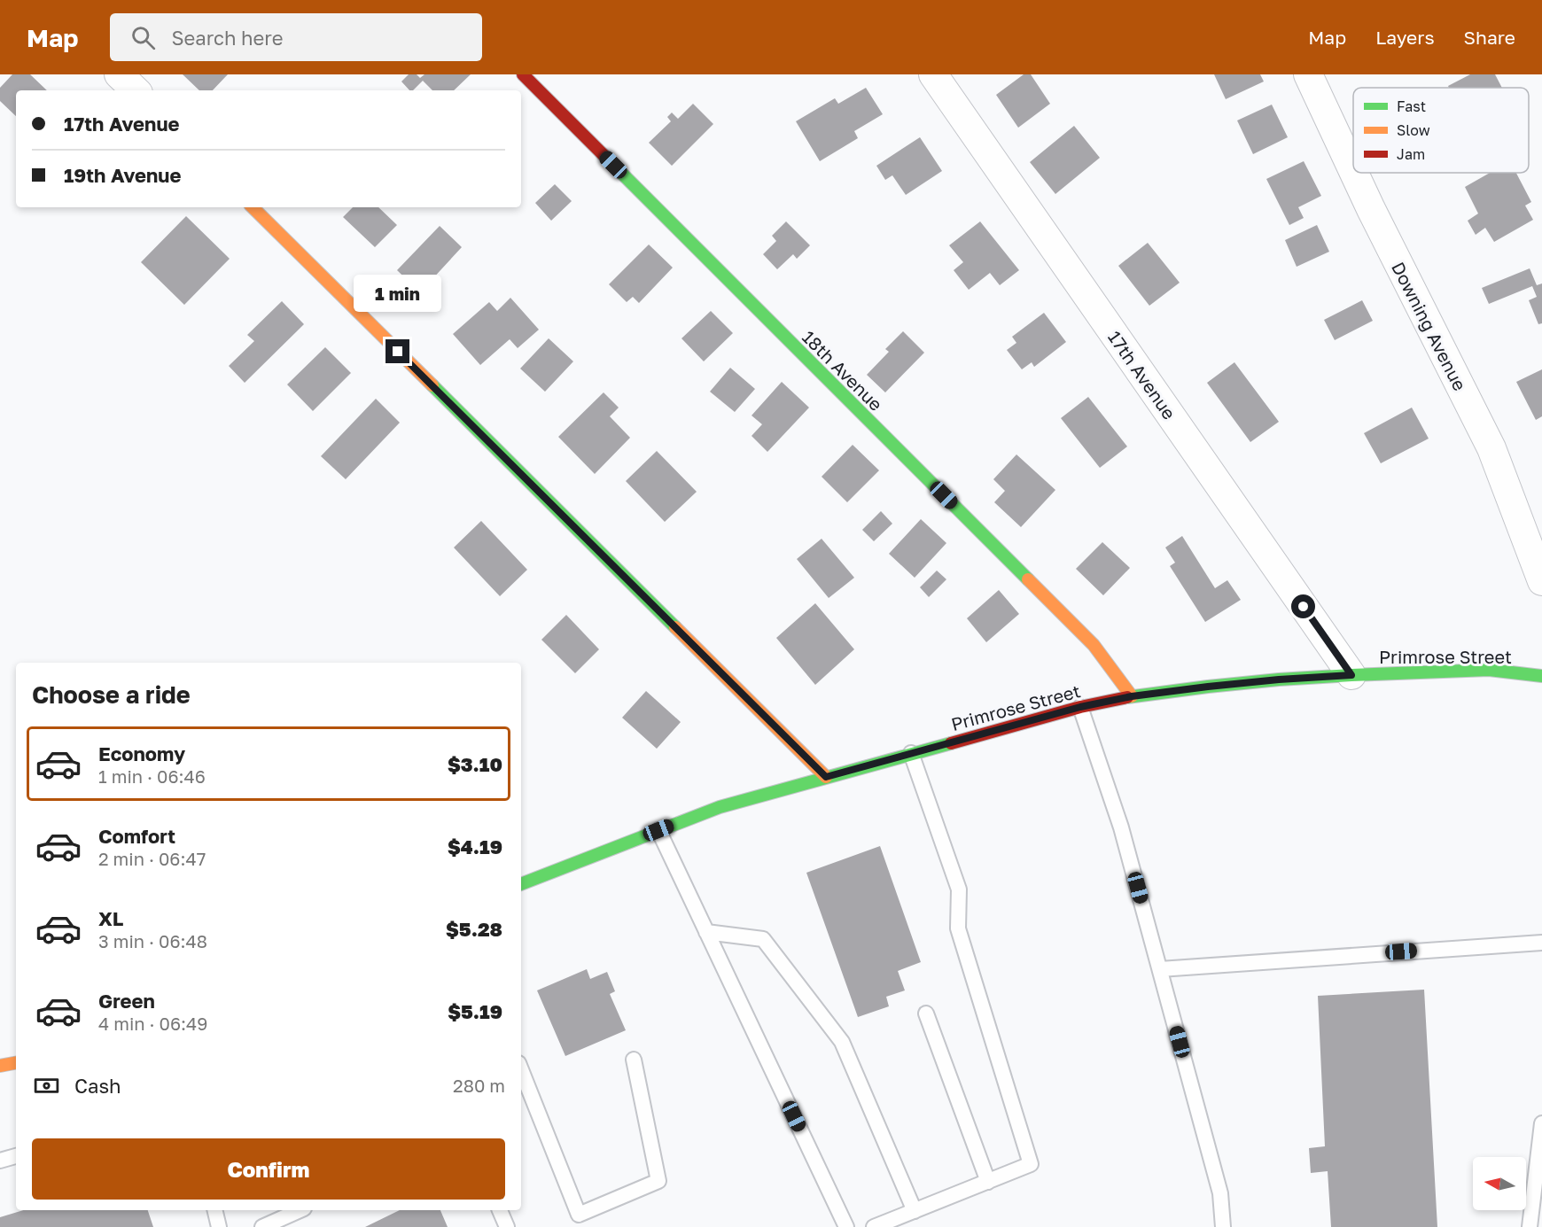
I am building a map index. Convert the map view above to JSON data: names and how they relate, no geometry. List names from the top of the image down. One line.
{"streets":{"street":["Downing Avenue","18th Avenue","17th Avenue","Primrose Street"]},"crossings":[["18th Avenue","Primrose Street"],["17th Avenue","Primrose Street"]],"legend":["Fast","Slow","Jam"],"north":"left","page":{"header":"Map","search":"Search here","nav":["Map","Layers","Share"],"banner":["17th Avenue","19th Avenue"],"bubble":"1 min","heading":"Choose a ride","list":[{"name":"Economy","note":"1 min · 06:46","value":"$3.10"},{"name":"Comfort","note":"2 min · 06:47","value":"$4.19"},{"name":"XL","note":"3 min · 06:48","value":"$5.28"},{"name":"Green","note":"4 min · 06:49","value":"$5.19"}],"pay":["Cash","280 m"],"buttons":"Confirm"}}
